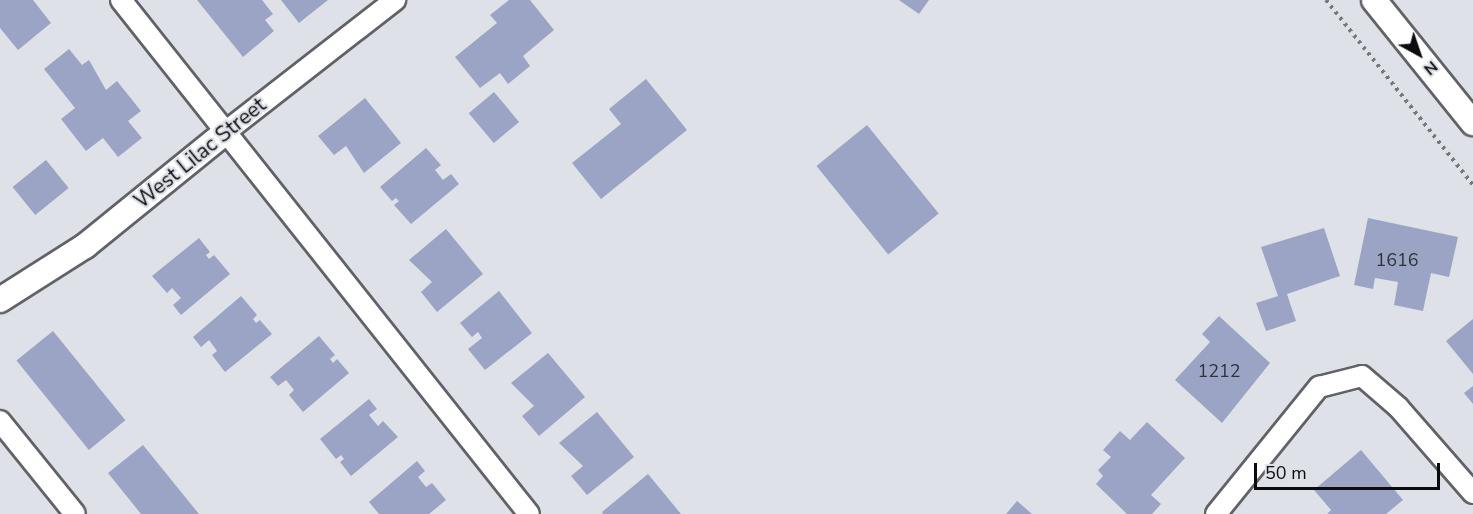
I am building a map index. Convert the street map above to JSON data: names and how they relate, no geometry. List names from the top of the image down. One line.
{"streets":{"street":["West Lilac Street"]},"house_numbers":["1616","1212"],"scale_bar":"50 m","north":"bottom right"}
